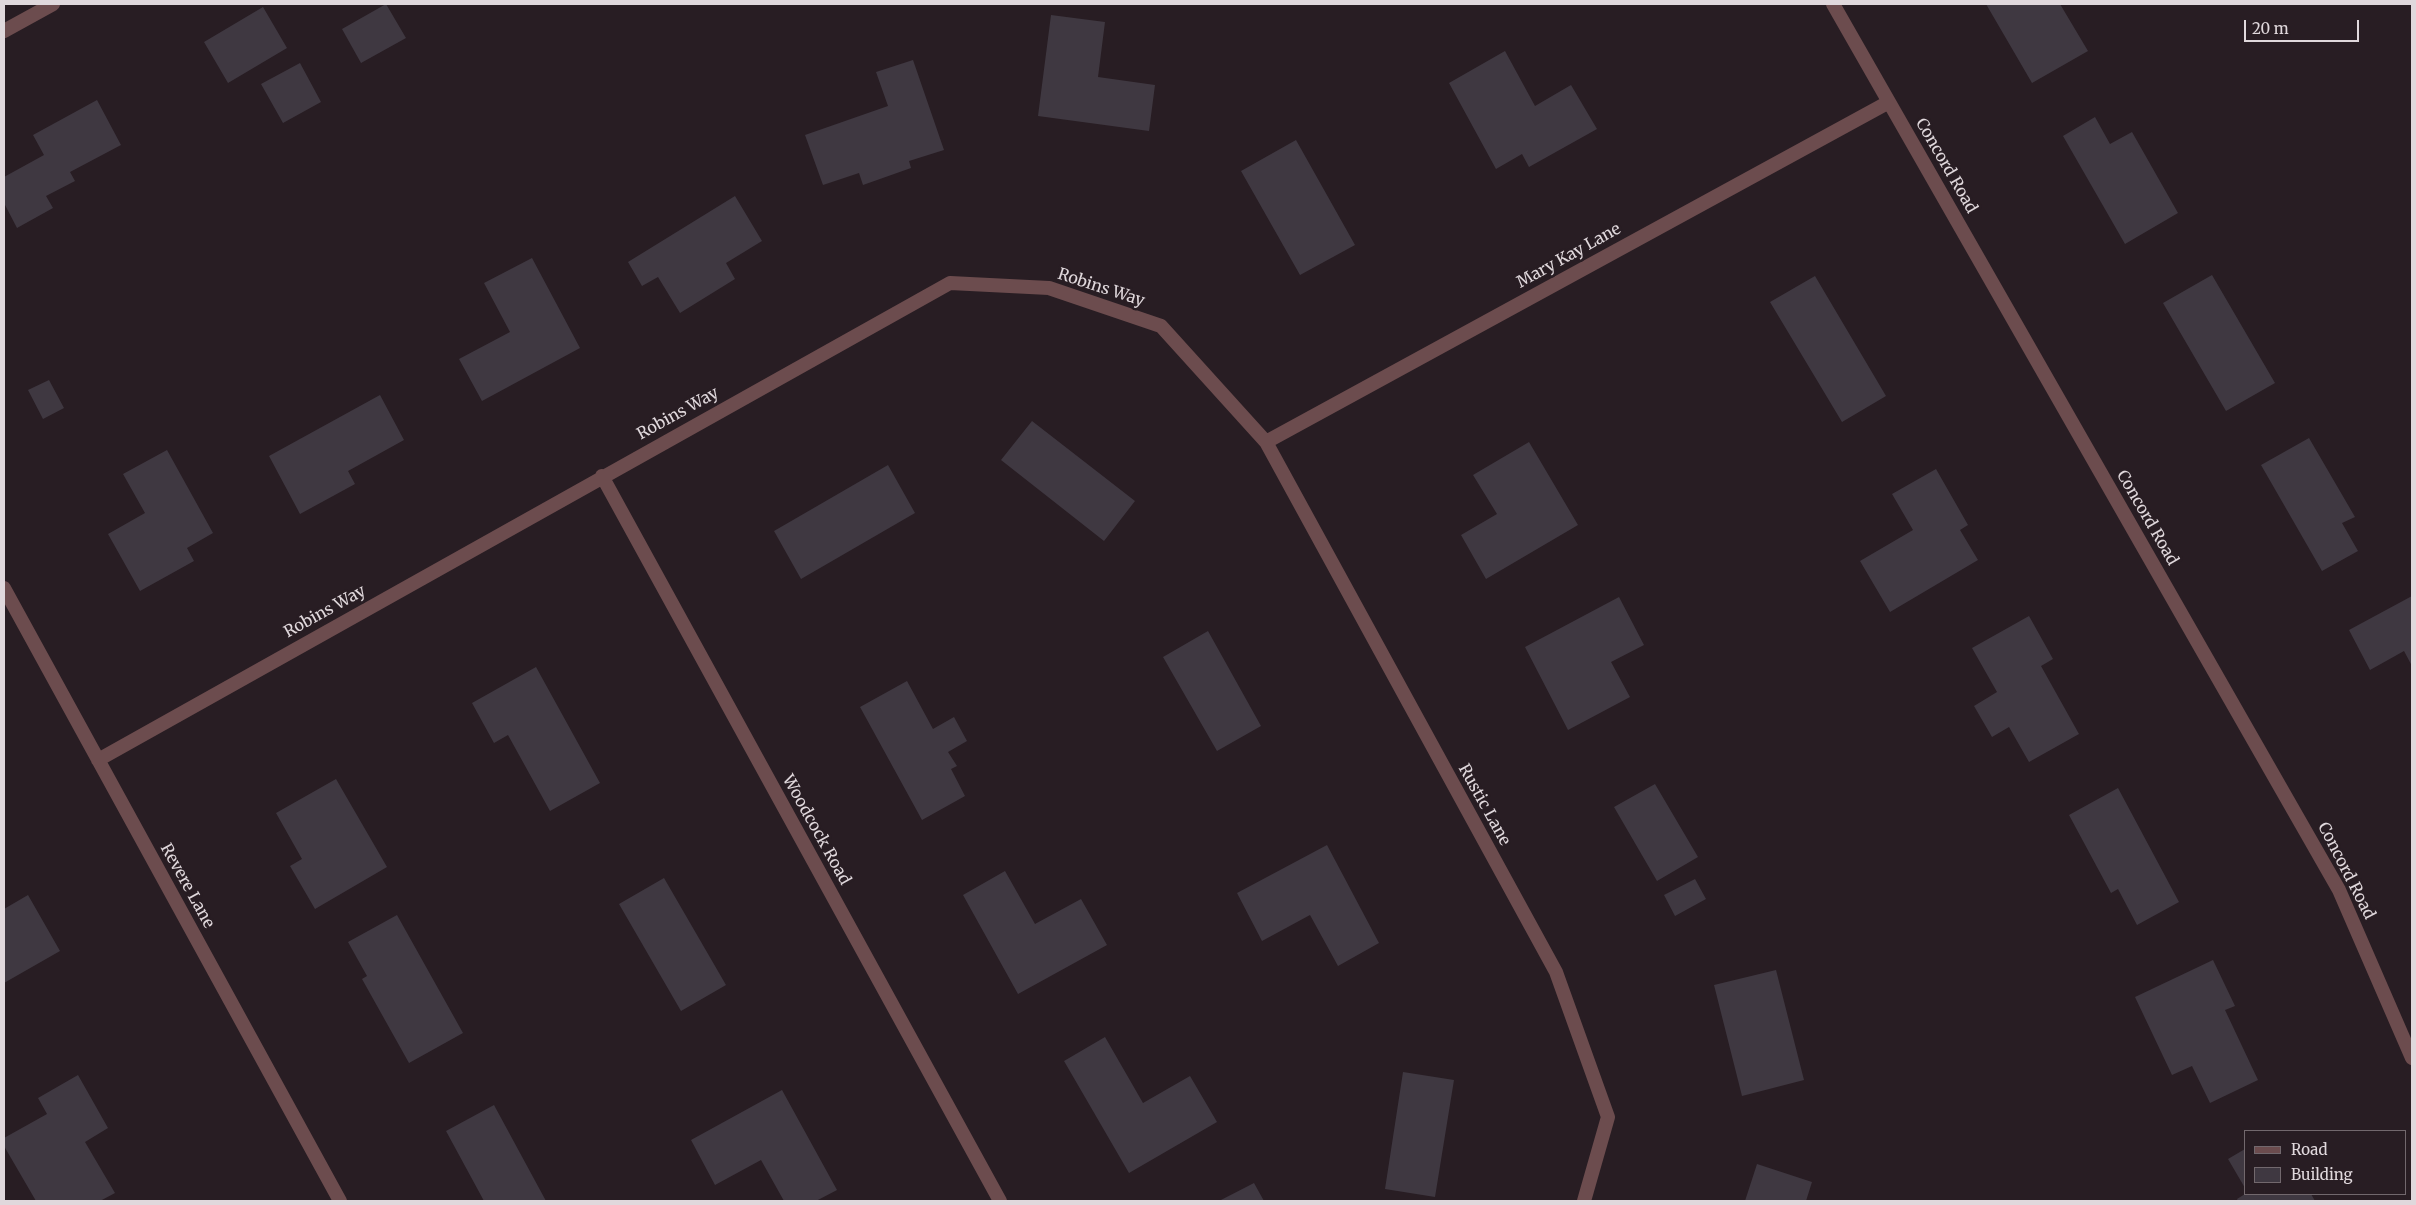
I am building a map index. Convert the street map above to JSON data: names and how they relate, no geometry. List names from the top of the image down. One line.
{"streets":{"street":["Concord Road","Mary Kay Lane","Robins Way","Rustic Lane","Woodcock Road","Revere Lane"]},"crossings":[["Concord Road","Mary Kay Lane"],["Mary Kay Lane","Robins Way"],["Mary Kay Lane","Rustic Lane"],["Robins Way","Rustic Lane"],["Robins Way","Woodcock Road"],["Robins Way","Revere Lane"]],"legend":["Road","Building"],"scale_bar":"20 m"}
